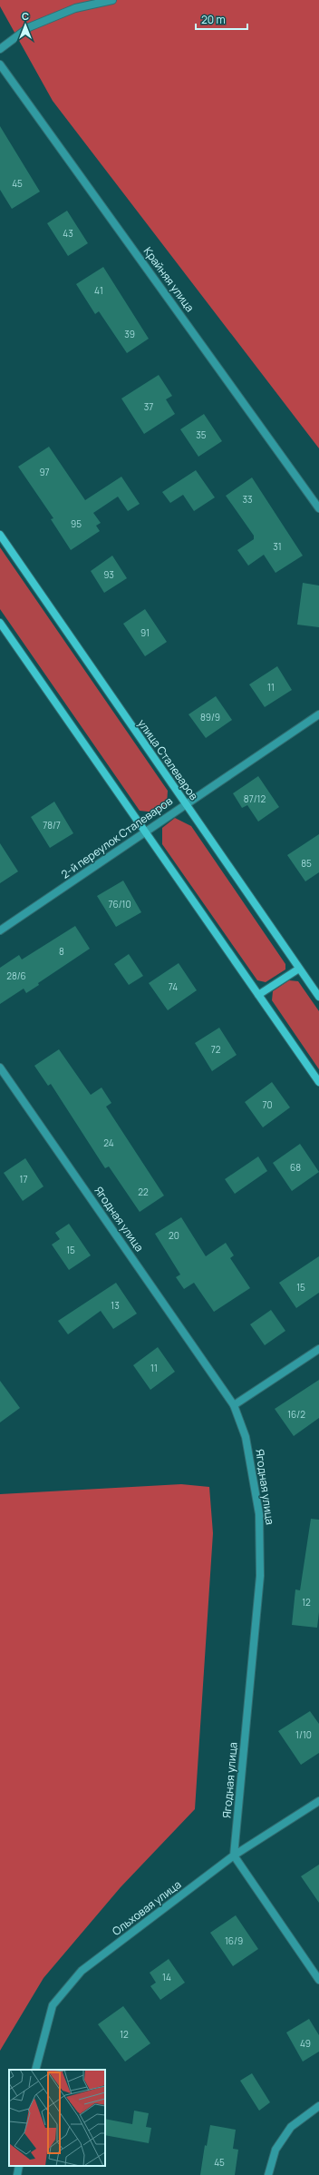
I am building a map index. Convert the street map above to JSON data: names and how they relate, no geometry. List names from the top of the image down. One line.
{"streets":{"main road":["улица Сталеваров"],"street":["Крайняя улица","2-й переулок Сталеваров","Ягодная улица","Ольховая улица"]},"crossings":[["улица Сталеваров","2-й переулок Сталеваров"],["Ягодная улица","Ольховая улица"]],"house_numbers":["45","43","41","39","37","35","97","33","95","31","93","91","11","89/9","87/12","78/7","85","76/10","8","28/6","74","72","70","24","68","17","22","20","15","15","13","11","16/2","12","1/10","16/9","14","12","49","45"],"scale_bar":"20 m","north":"top"}
